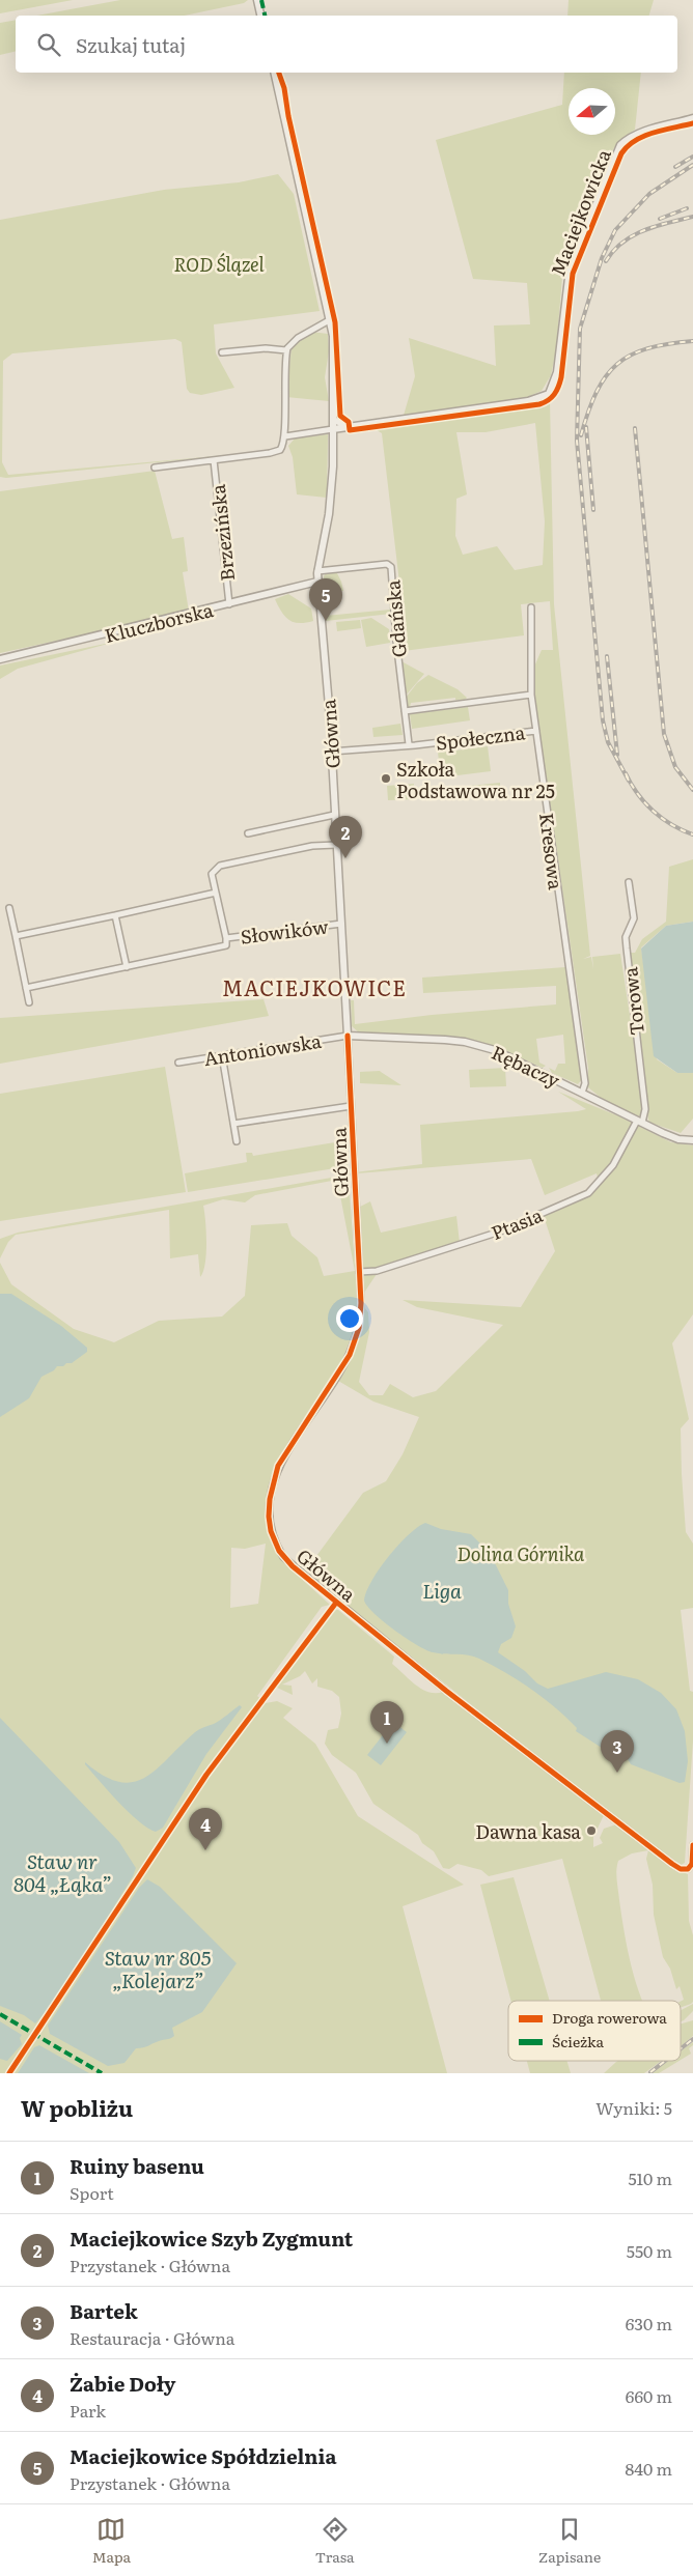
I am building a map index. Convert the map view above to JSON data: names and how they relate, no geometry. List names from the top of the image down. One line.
{"streets":{"street":["Maciejkowicka","Brzezińska","Gdańska","Kluczborska","Główna","Społeczna","Kresowa","Słowików","Torowa","Antoniowska","Rębaczy","Ptasia"]},"crossings":[["Maciejkowicka","Główna"],["Brzezińska","Kluczborska"],["Gdańska","Główna"],["Gdańska","Społeczna"],["Kluczborska","Główna"],["Główna","Społeczna"],["Główna","Słowików"],["Główna","Antoniowska"],["Główna","Rębaczy"],["Główna","Ptasia"],["Społeczna","Kresowa"],["Kresowa","Rębaczy"],["Torowa","Rębaczy"],["Torowa","Ptasia"],["Antoniowska","Rębaczy"],["Rębaczy","Ptasia"]],"districts":["MACIEJKOWICE"],"water":["Liga","Staw nr 804 „Łąka”","Staw nr 805 „Kolejarz”"],"parks":["ROD Ślązel","Dolina Górnika"],"places":["Szkoła Podstawowa nr 25","Dawna kasa"],"legend":["Droga rowerowa","Ścieżka"],"north":"left","page":{"search":"Szukaj tutaj","pins":["5","2","1","3","4"],"heading":["W pobliżu","Wyniki: 5"],"list":[{"mark":"1","name":"Ruiny basenu","note":"Sport","value":"510 m"},{"mark":"2","name":"Maciejkowice Szyb Zygmunt","note":"Przystanek · Główna","value":"550 m"},{"mark":"3","name":"Bartek","note":"Restauracja · Główna","value":"630 m"},{"mark":"4","name":"Żabie Doły","note":"Park","value":"660 m"},{"mark":"5","name":"Maciejkowice Spółdzielnia","note":"Przystanek · Główna","value":"840 m"}],"nav":["Mapa","Trasa","Zapisane"]}}
